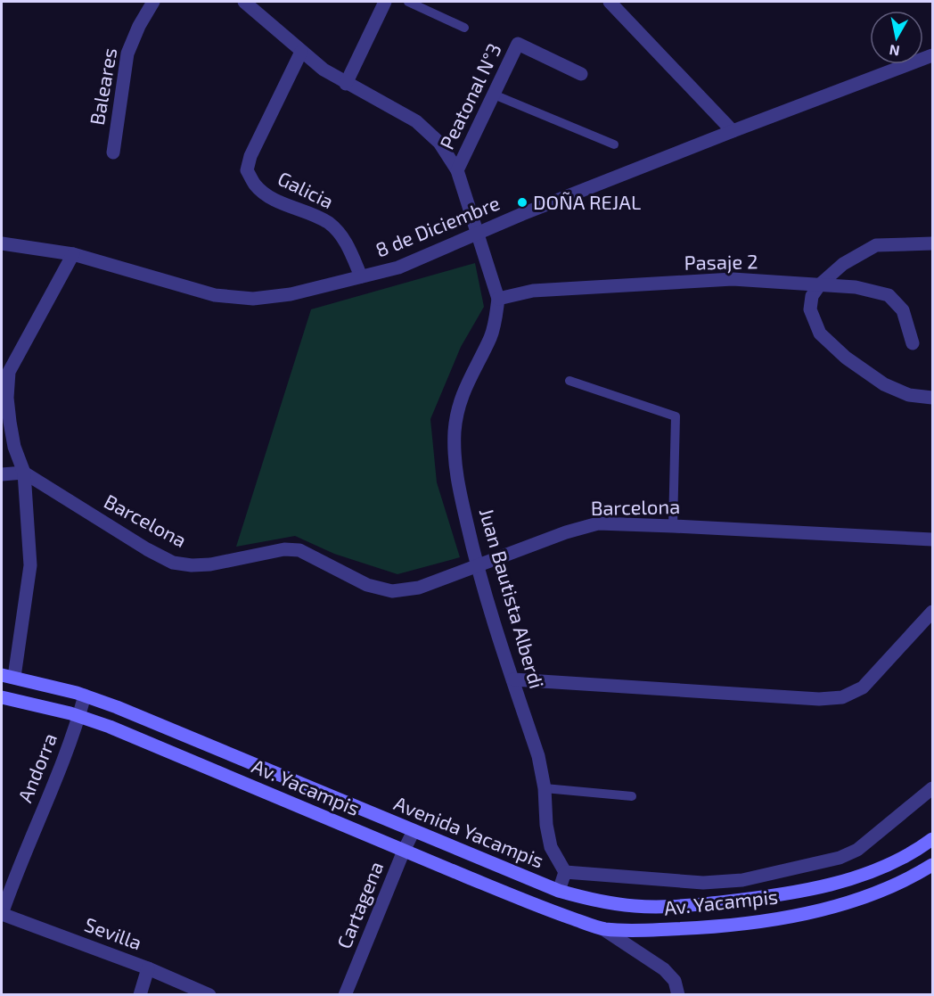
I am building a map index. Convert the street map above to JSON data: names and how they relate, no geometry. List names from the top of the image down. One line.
{"streets":{"street":["Baleares","Peatonal N°3","Galicia","8 de Diciembre","Pasaje 2","Barcelona","Juan Bautista Alberdi","Andorra","Av. Yacampis","Avenida Yacampis","Cartagena","Sevilla"]},"crossings":[["Peatonal N°3","Juan Bautista Alberdi"],["Galicia","8 de Diciembre"],["Galicia","Juan Bautista Alberdi"],["8 de Diciembre","Juan Bautista Alberdi"],["Pasaje 2","Juan Bautista Alberdi"],["Barcelona","Juan Bautista Alberdi"],["Andorra","Av. Yacampis"],["Andorra","Avenida Yacampis"],["Andorra","Sevilla"],["Av. Yacampis","Cartagena"],["Avenida Yacampis","Cartagena"]],"places":["DOÑA REJAL"],"north":"bottom"}
